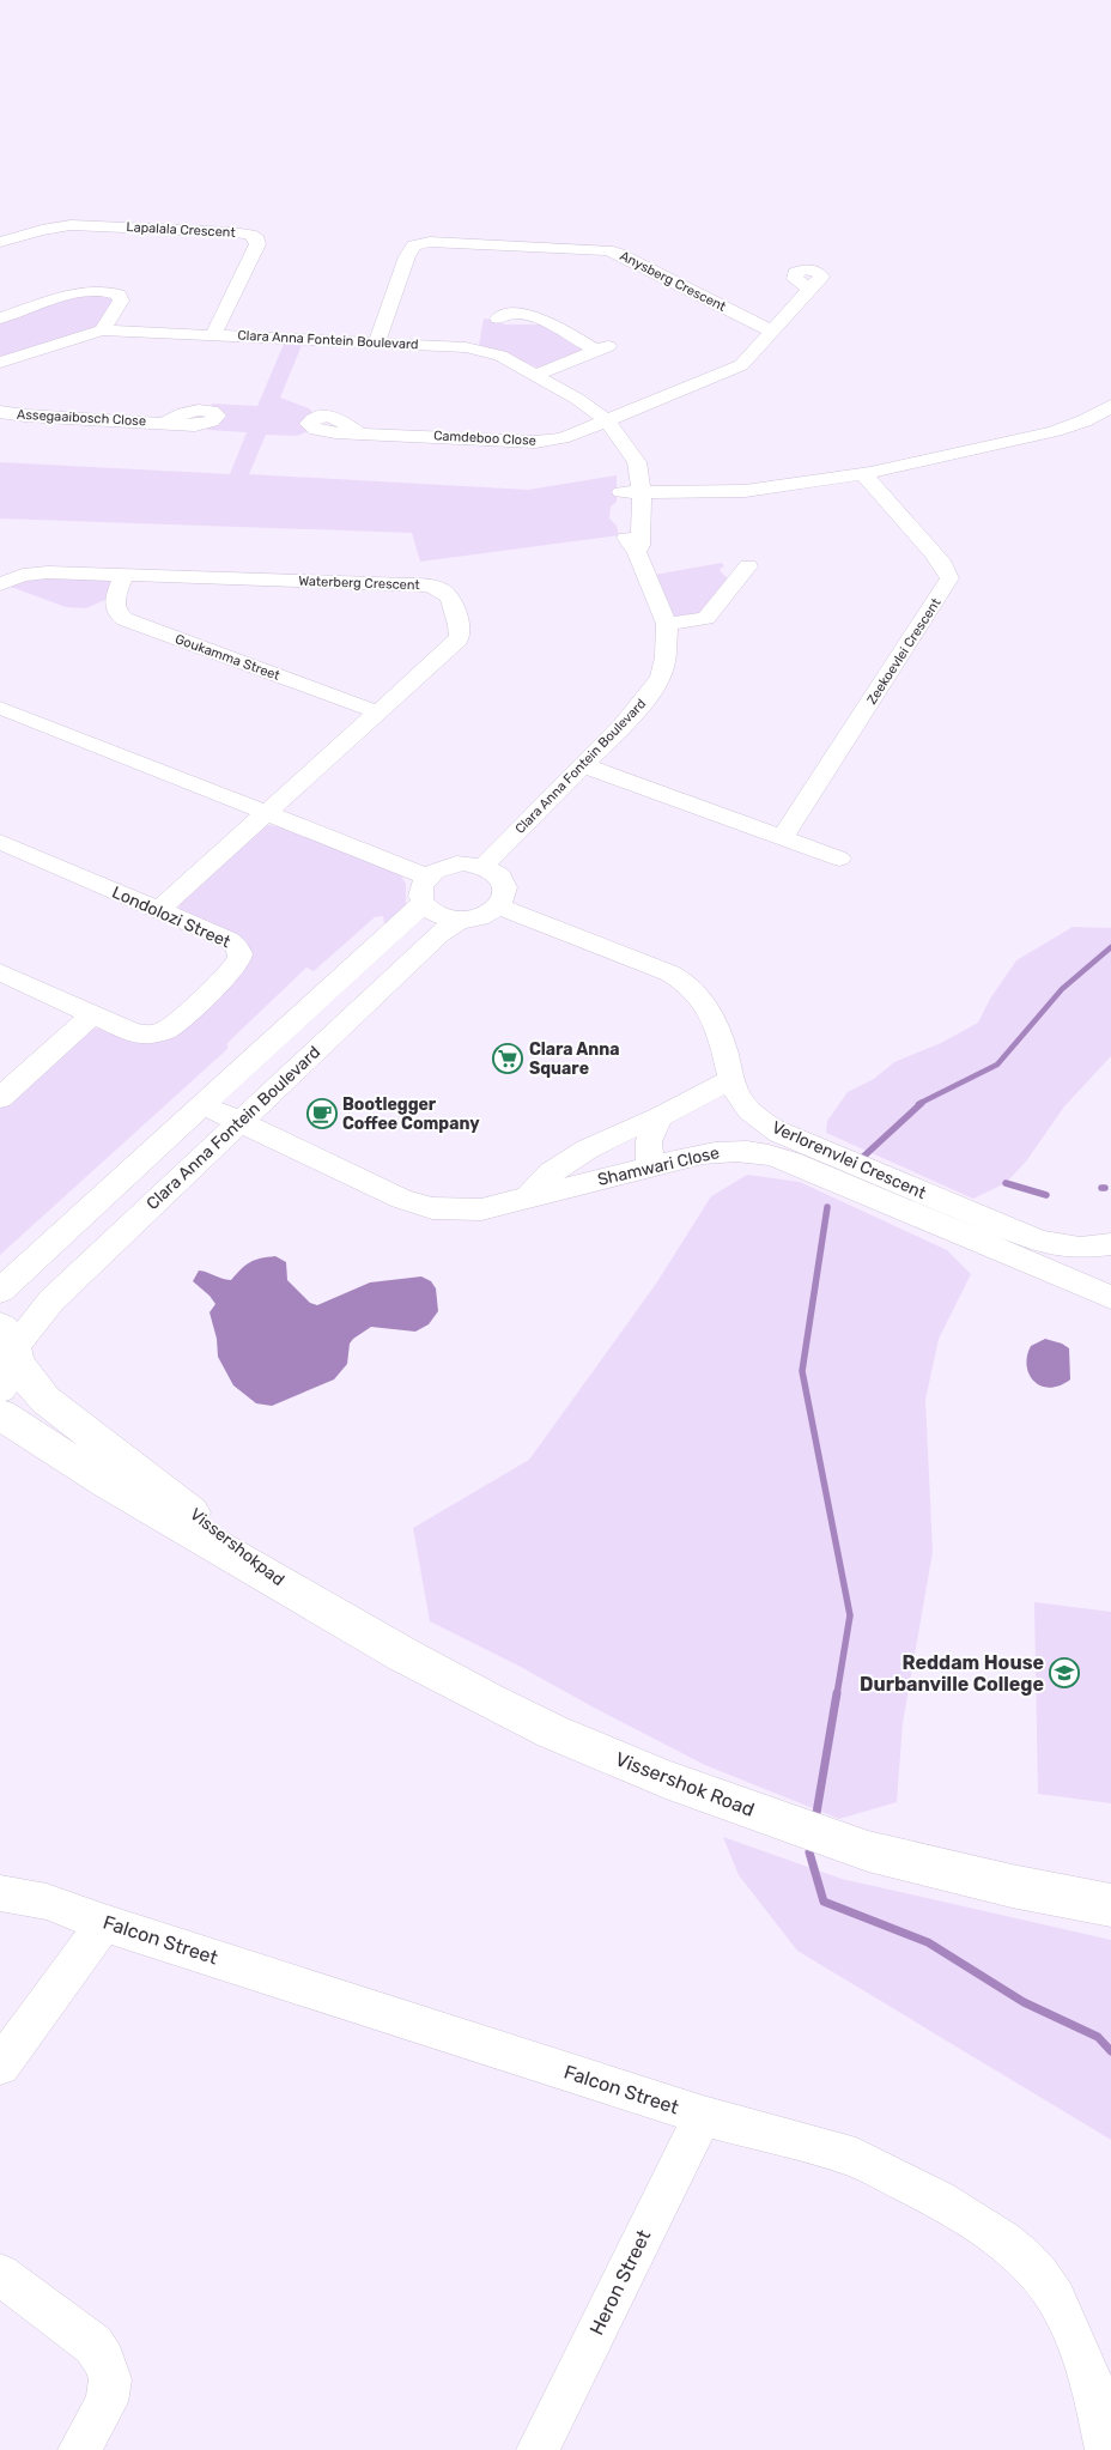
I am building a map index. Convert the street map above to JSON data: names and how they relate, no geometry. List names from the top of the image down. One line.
{"streets":{"main road":["Vissershokpad","Vissershok Road"],"street":["Lapalala Crescent","Anysberg Crescent","Clara Anna Fontein Boulevard","Assegaaibosch Close","Camdeboo Close","Waterberg Crescent","Zeekoevlei Crescent","Goukamma Street","Londolozi Street","Verlorenvlei Crescent","Shamwari Close","Falcon Street","Heron Street"]},"crossings":[["Lapalala Crescent","Clara Anna Fontein Boulevard"],["Anysberg Crescent","Clara Anna Fontein Boulevard"],["Clara Anna Fontein Boulevard","Camdeboo Close"],["Clara Anna Fontein Boulevard","Verlorenvlei Crescent"],["Clara Anna Fontein Boulevard","Shamwari Close"],["Clara Anna Fontein Boulevard","Vissershokpad"],["Waterberg Crescent","Goukamma Street"],["Waterberg Crescent","Londolozi Street"],["Vissershokpad","Vissershok Road"],["Falcon Street","Heron Street"]],"places":{"supermarket":["Clara Anna Square"],"cafe":["Bootlegger Coffee Company"],"school or university":["Reddam House Durbanville College"]}}
